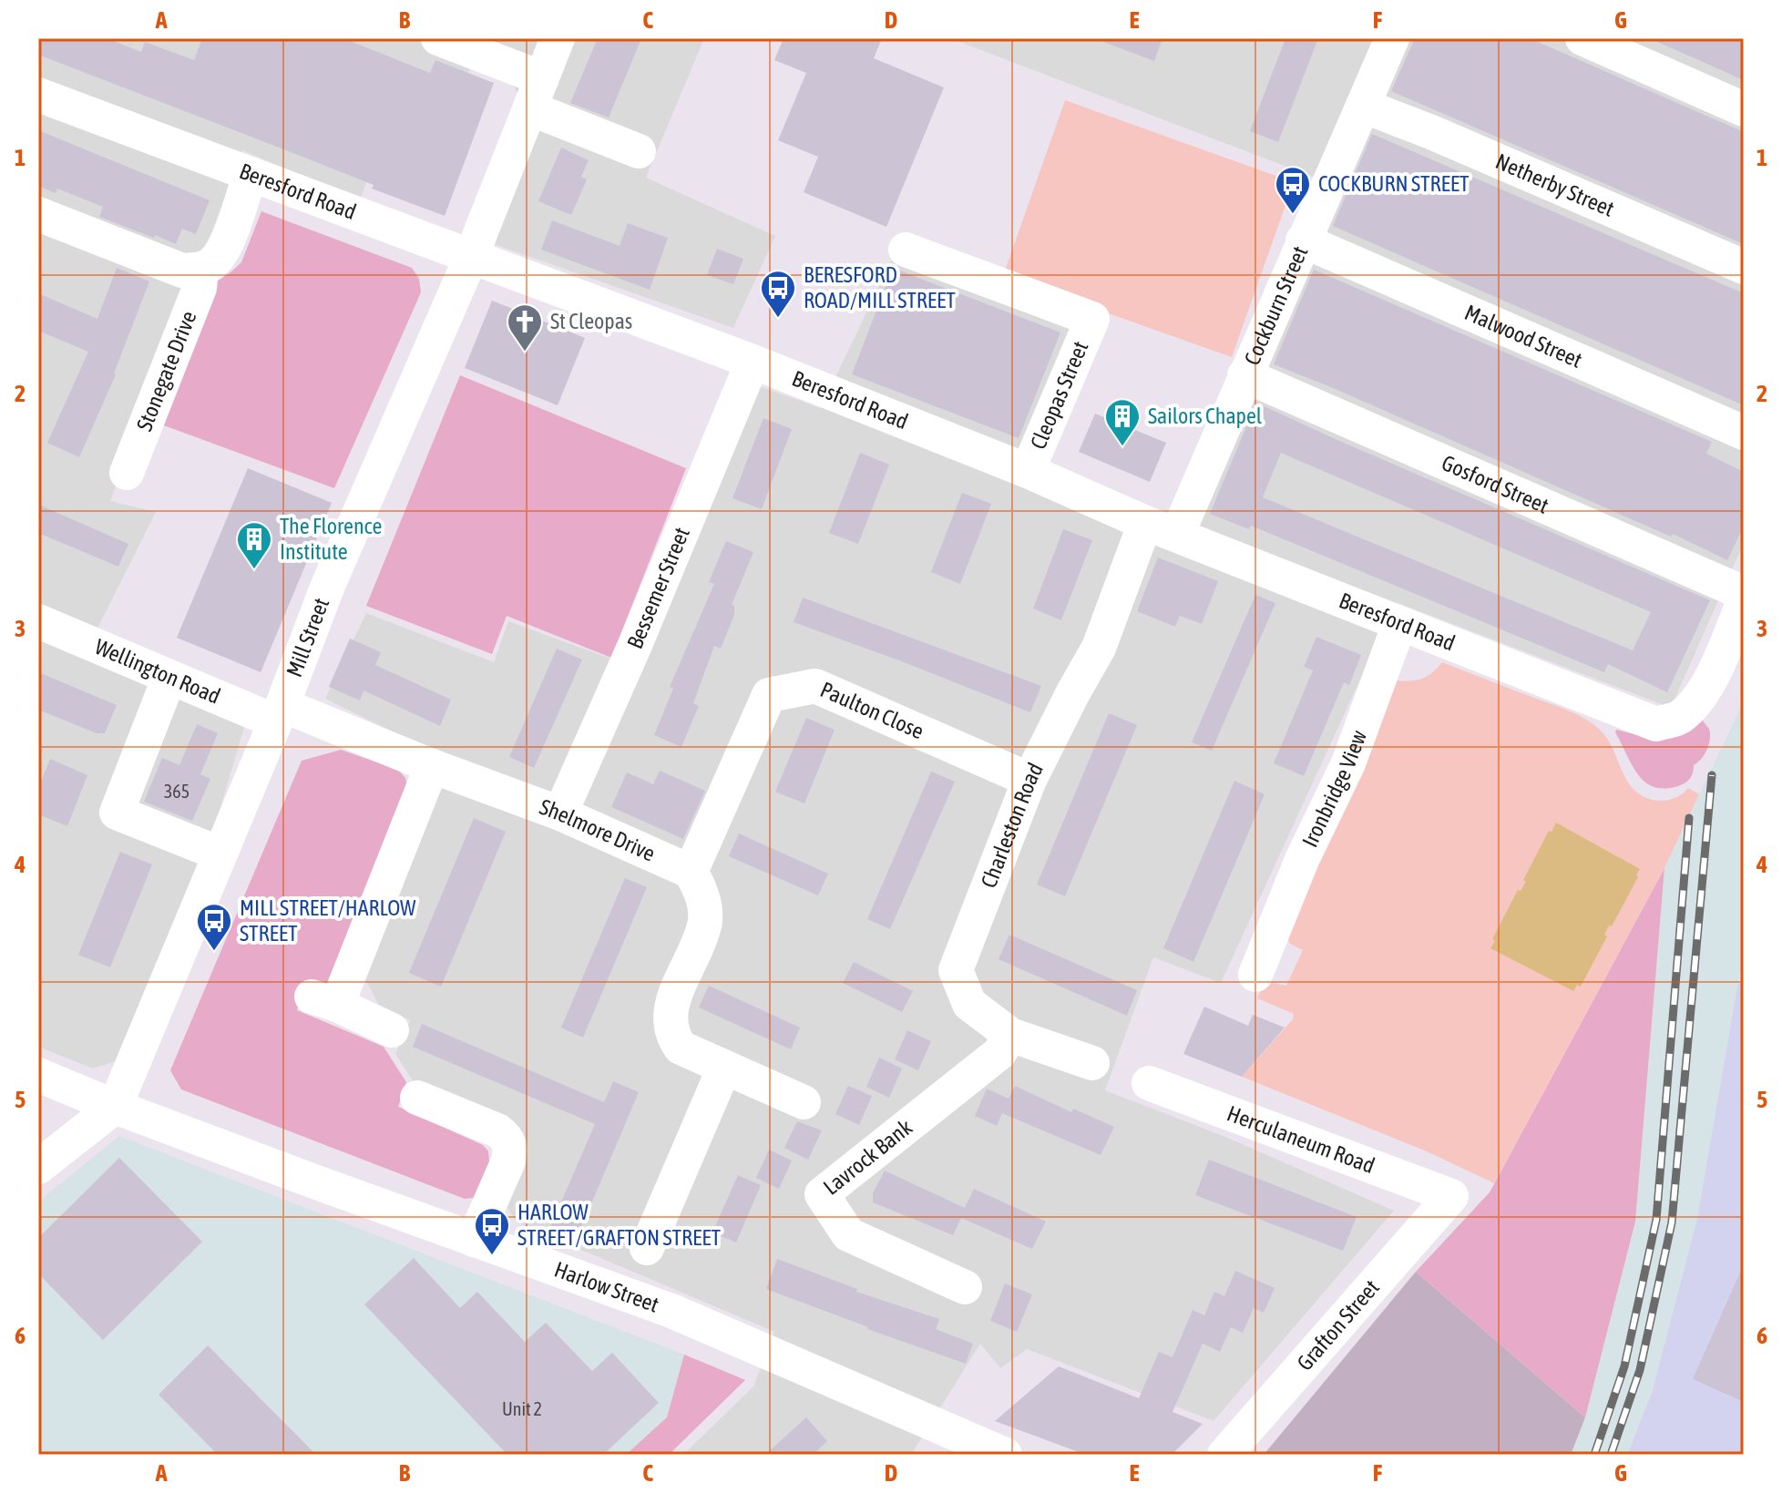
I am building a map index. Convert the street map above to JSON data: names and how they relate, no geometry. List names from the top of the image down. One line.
{"streets":{"street":["Netherby Street","Beresford Road","Cockburn Street","Malwood Street","Stonegate Drive","Cleopas Street","Gosford Street","Bessemer Street","Mill Street","Wellington Road","Paulton Close","Ironbridge View","Charleston Road","Shelmore Drive","Herculaneum Road","Lavrock Bank","Harlow Street","Grafton Street"]},"crossings":[["Netherby Street","Cockburn Street"],["Beresford Road","Cockburn Street"],["Beresford Road","Stonegate Drive"],["Beresford Road","Cleopas Street"],["Beresford Road","Bessemer Street"],["Beresford Road","Mill Street"],["Beresford Road","Ironbridge View"],["Beresford Road","Charleston Road"],["Cockburn Street","Malwood Street"],["Cockburn Street","Gosford Street"],["Bessemer Street","Shelmore Drive"],["Mill Street","Wellington Road"],["Mill Street","Shelmore Drive"],["Mill Street","Harlow Street"],["Wellington Road","Shelmore Drive"],["Paulton Close","Charleston Road"],["Paulton Close","Shelmore Drive"],["Charleston Road","Lavrock Bank"],["Herculaneum Road","Grafton Street"]],"places":{"bus stop":["COCKBURN STREET","BERESFORD ROAD/MILL STREET","MILL STREET/HARLOW STREET","HARLOW STREET/GRAFTON STREET"],"church":["St Cleopas"],"building":["Sailors Chapel","The Florence Institute"]},"house_numbers":["365","Unit 2"],"grid":{"columns":["A","B","C","D","E","F","G"],"rows":["1","2","3","4","5","6"]}}
